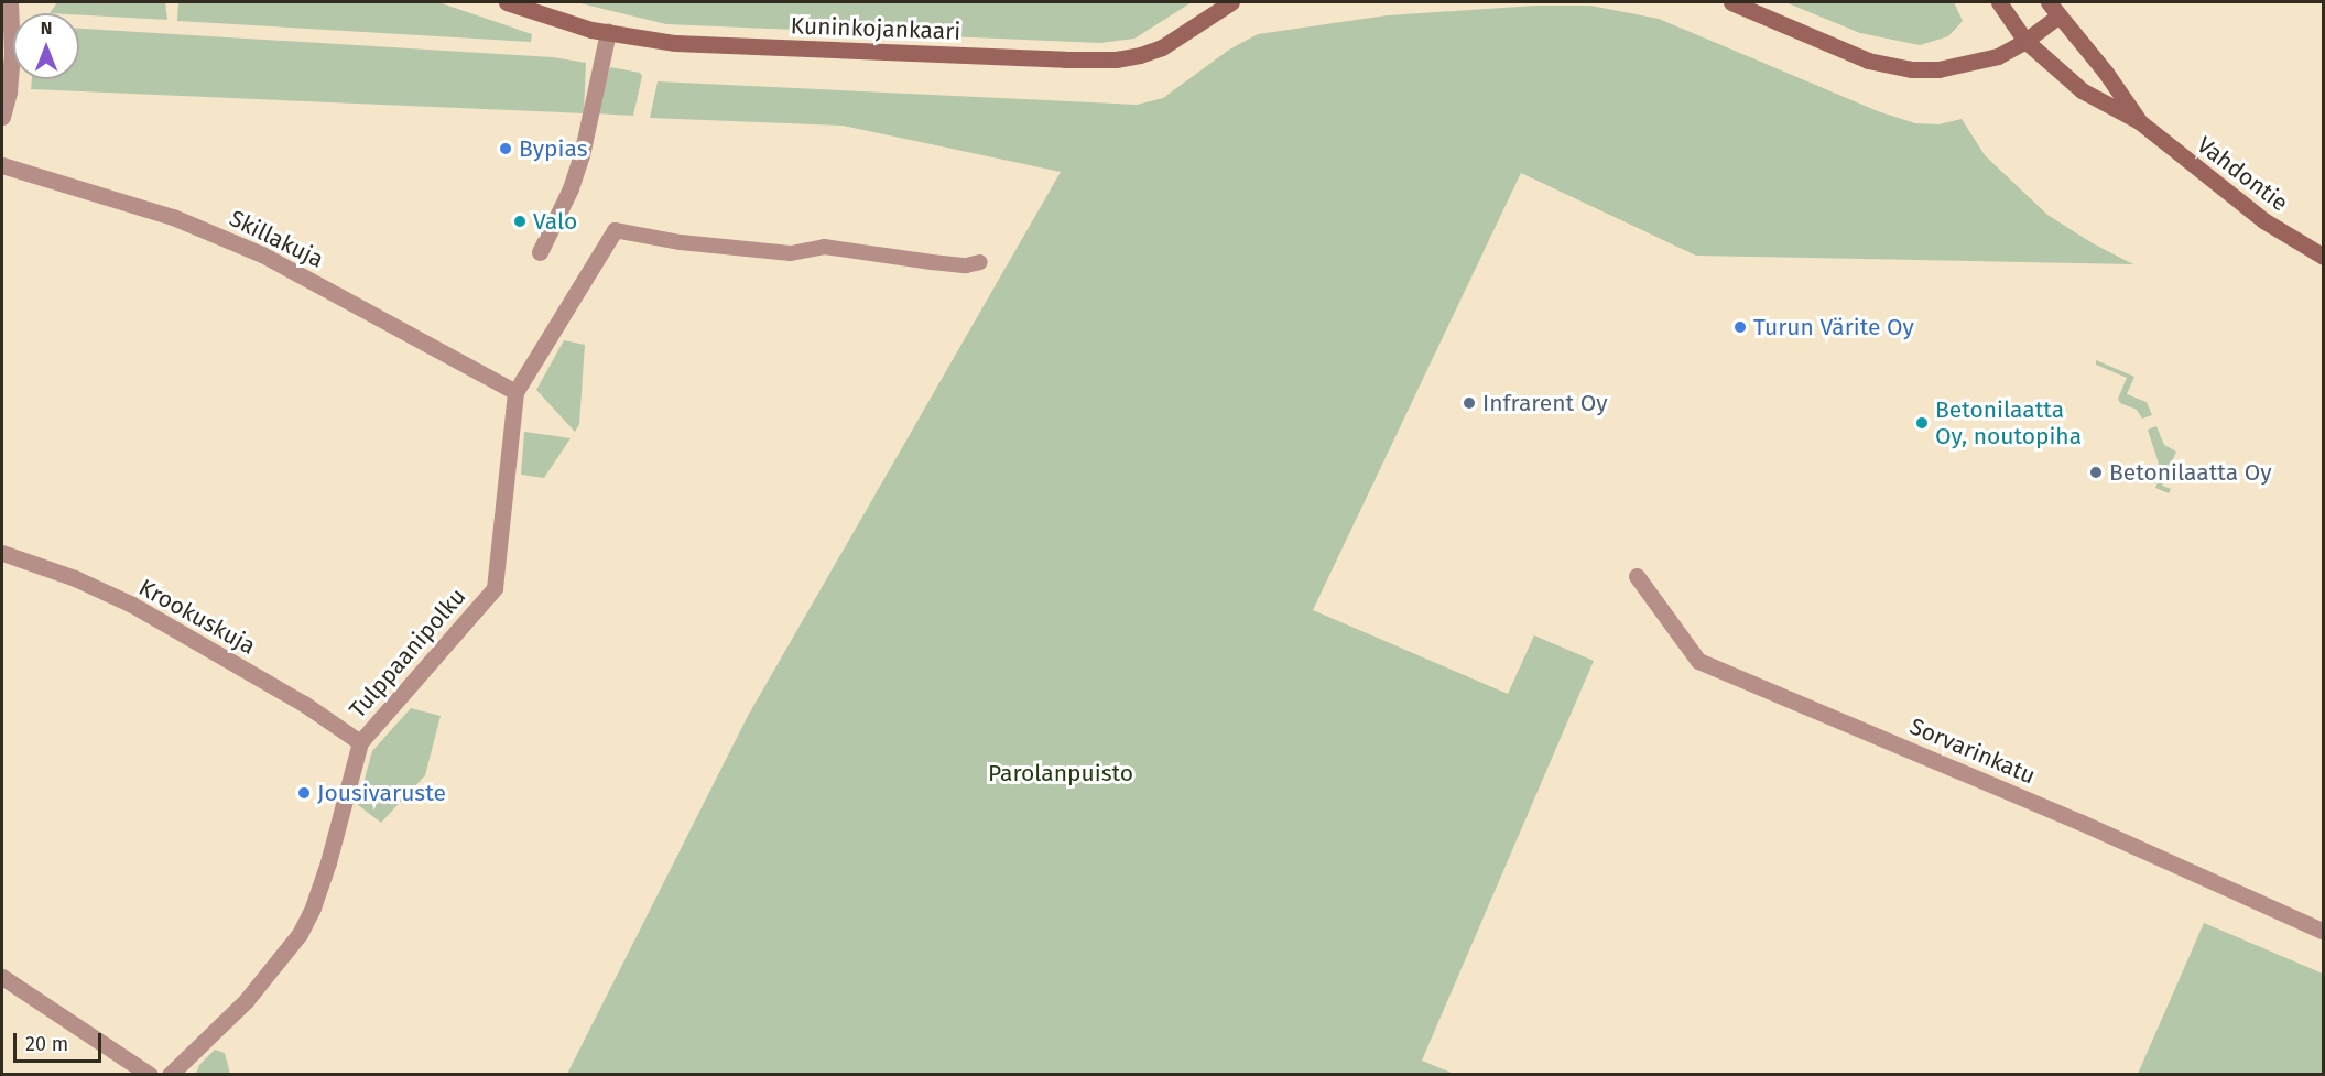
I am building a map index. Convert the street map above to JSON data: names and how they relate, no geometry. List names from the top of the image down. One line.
{"streets":{"street":["Kuninkojankaari","Vahdontie","Skillakuja","Krookuskuja","Tulppaanipolku","Sorvarinkatu"]},"crossings":[["Skillakuja","Tulppaanipolku"],["Krookuskuja","Tulppaanipolku"]],"parks":["Parolanpuisto"],"places":["Bypias","Valo","Turun Värite Oy","Infrarent Oy","Betonilaatta Oy, noutopiha","Betonilaatta Oy","Jousivaruste"],"scale_bar":"20 m","north":"top"}
